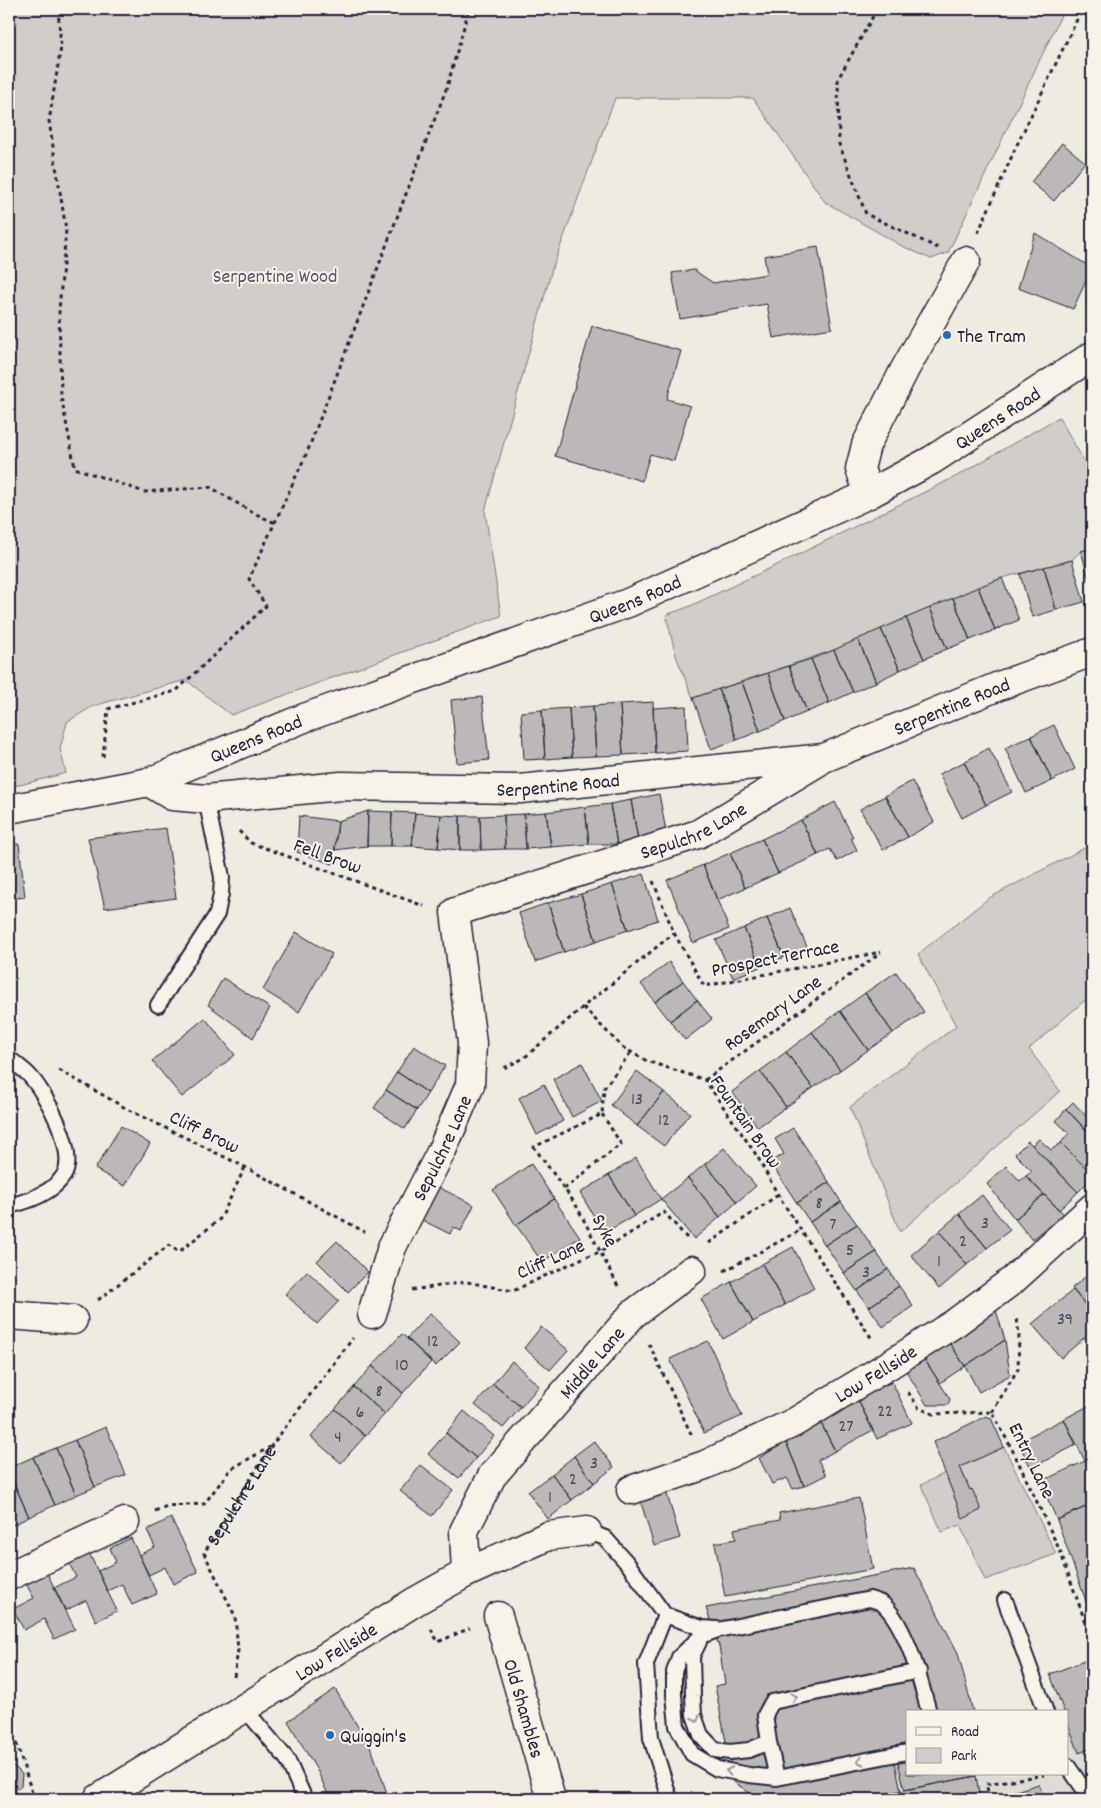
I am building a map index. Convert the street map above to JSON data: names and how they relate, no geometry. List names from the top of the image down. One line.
{"streets":{"street":["Queens Road","Serpentine Road","Sepulchre Lane","Middle Lane","Low Fellside","Old Shambles"],"path":["Fell Brow","Prospect Terrace","Rosemary Lane","Fountain Brow","Cliff Brow","Syke","Cliff Lane","Entry Lane"]},"crossings":[["Queens Road","Serpentine Road"],["Serpentine Road","Sepulchre Lane"],["Serpentine Road","Fell Brow"],["Sepulchre Lane","Fell Brow"],["Sepulchre Lane","Cliff Brow"],["Sepulchre Lane","Cliff Lane"],["Sepulchre Lane","Low Fellside"],["Prospect Terrace","Rosemary Lane"],["Rosemary Lane","Fountain Brow"],["Fountain Brow","Low Fellside"],["Fountain Brow","Entry Lane"],["Syke","Cliff Lane"],["Syke","Middle Lane"],["Syke","Low Fellside"],["Middle Lane","Low Fellside"],["Low Fellside","Entry Lane"]],"parks":["Serpentine Wood"],"places":["The Tram","Quiggin's"],"house_numbers":["13","12","8","3","7","2","5","1","3","39","12","10","8","22","6","27","4","3","2","1"],"legend":["Road","Park"]}
